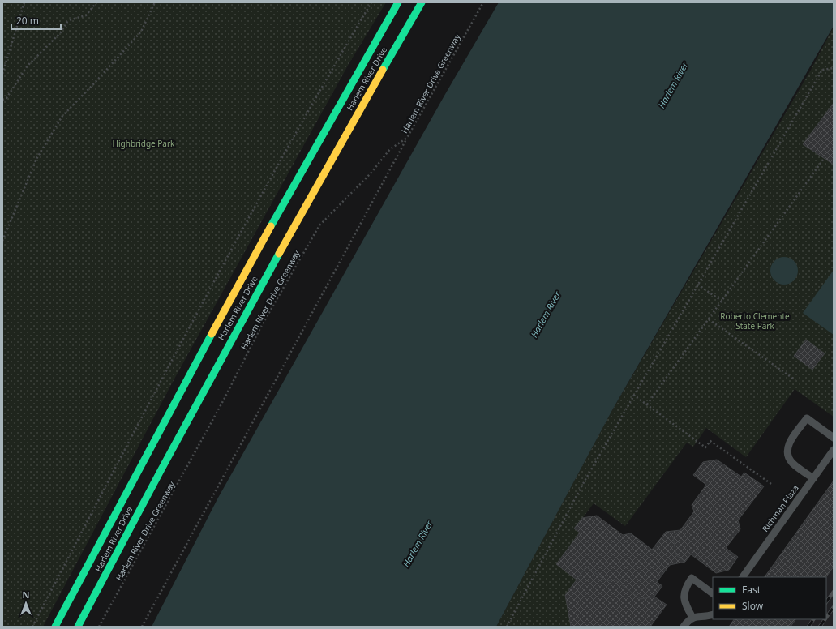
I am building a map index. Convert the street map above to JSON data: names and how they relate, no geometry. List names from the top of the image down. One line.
{"streets":{"highway":["Harlem River Drive"],"lane":["Richman Plaza"],"path":["Harlem River Drive Greenway"]},"water":["Harlem River"],"parks":["Highbridge Park","Roberto Clemente State Park"],"legend":["Fast","Slow"],"scale_bar":"20 m","north":"top"}
